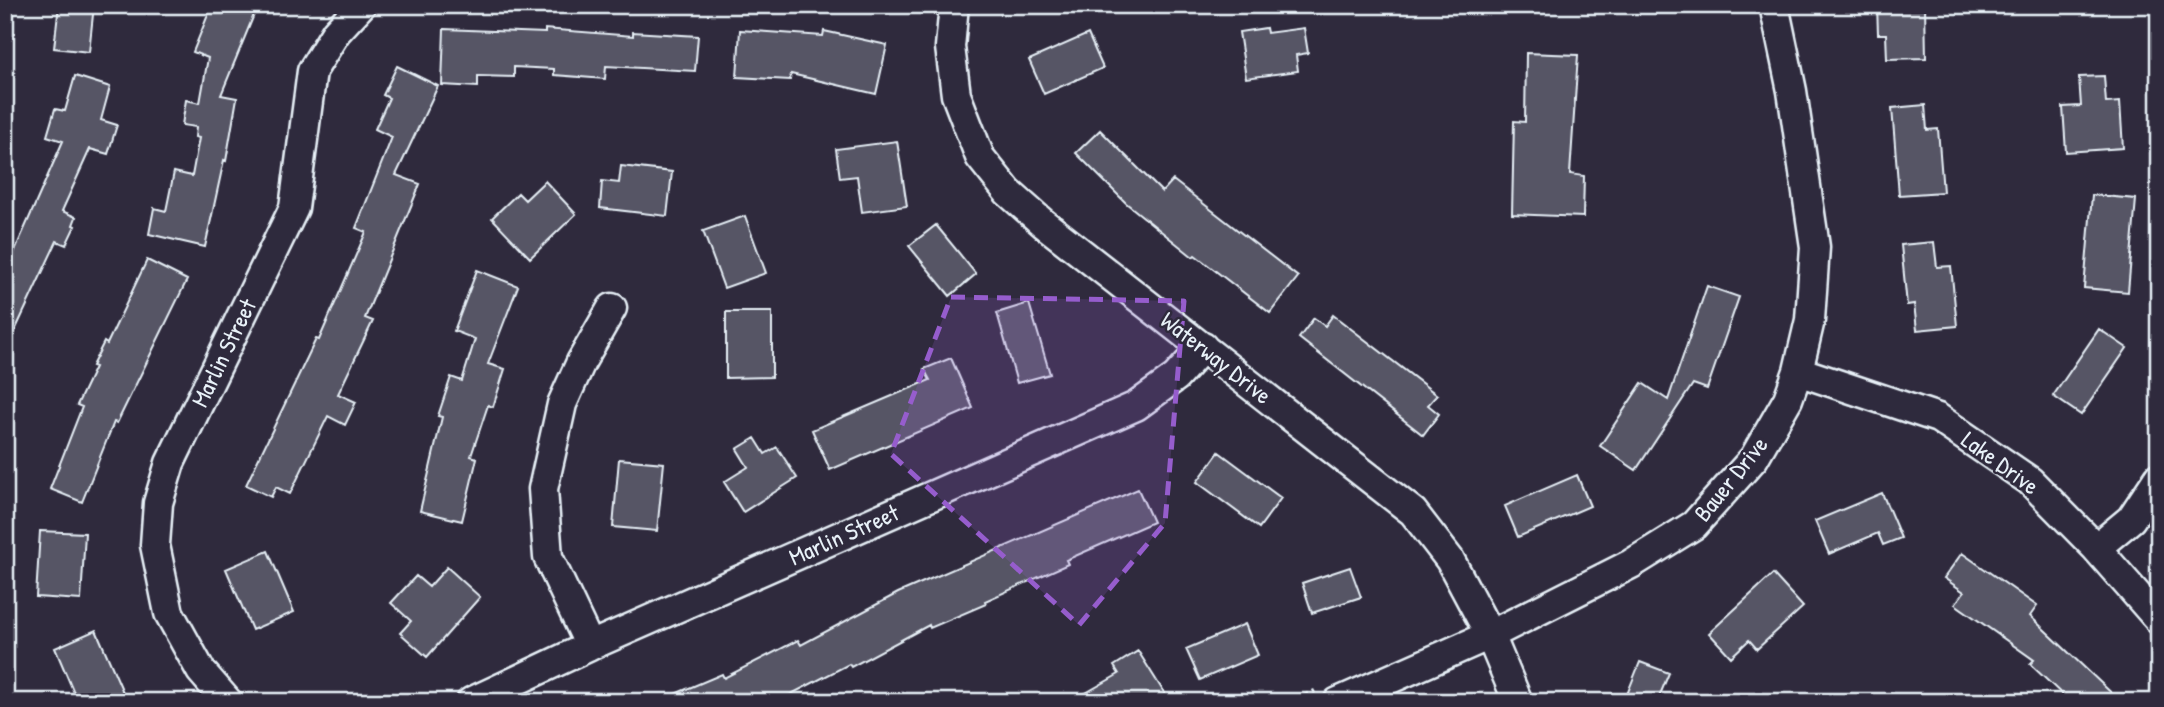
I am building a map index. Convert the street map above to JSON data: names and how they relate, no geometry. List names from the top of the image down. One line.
{"streets":{"street":["Marlin Street","Waterway Drive","Lake Drive","Bauer Drive"]},"crossings":[["Marlin Street","Waterway Drive"],["Waterway Drive","Bauer Drive"],["Lake Drive","Bauer Drive"]]}
